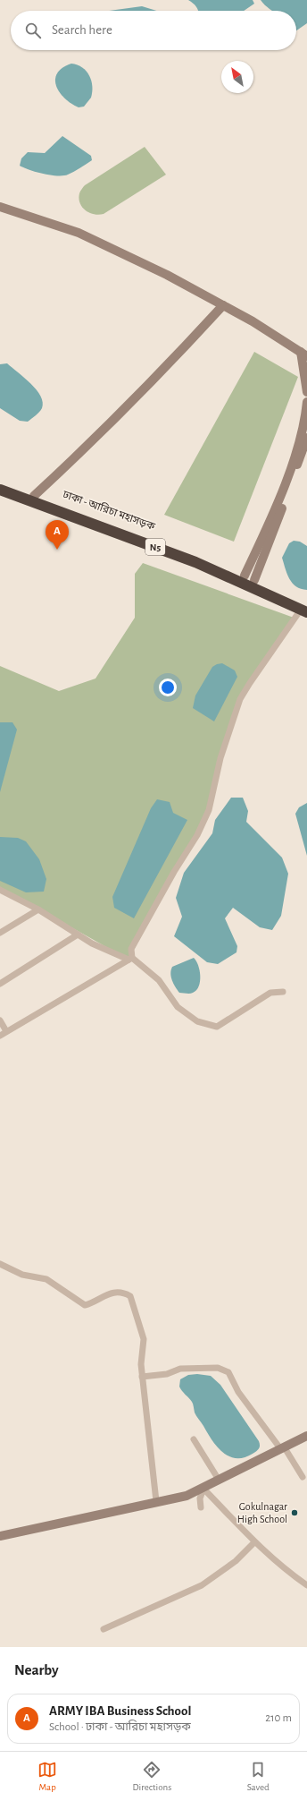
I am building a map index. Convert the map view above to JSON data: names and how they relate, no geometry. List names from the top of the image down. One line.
{"streets":{"highway":["ঢাকা - আরিচা মহাসড়ক","N5"]},"crossings":[["ঢাকা - আরিচা মহাসড়ক","N5"]],"places":["Gokulnagar High School"],"north":"top left","page":{"search":"Search here","pins":"A","heading":"Nearby","list":[{"mark":"A","name":"ARMY IBA Business School","note":"School · ঢাকা - আরিচা মহাসড়ক","value":"210 m"}],"nav":["Map","Directions","Saved"]}}
